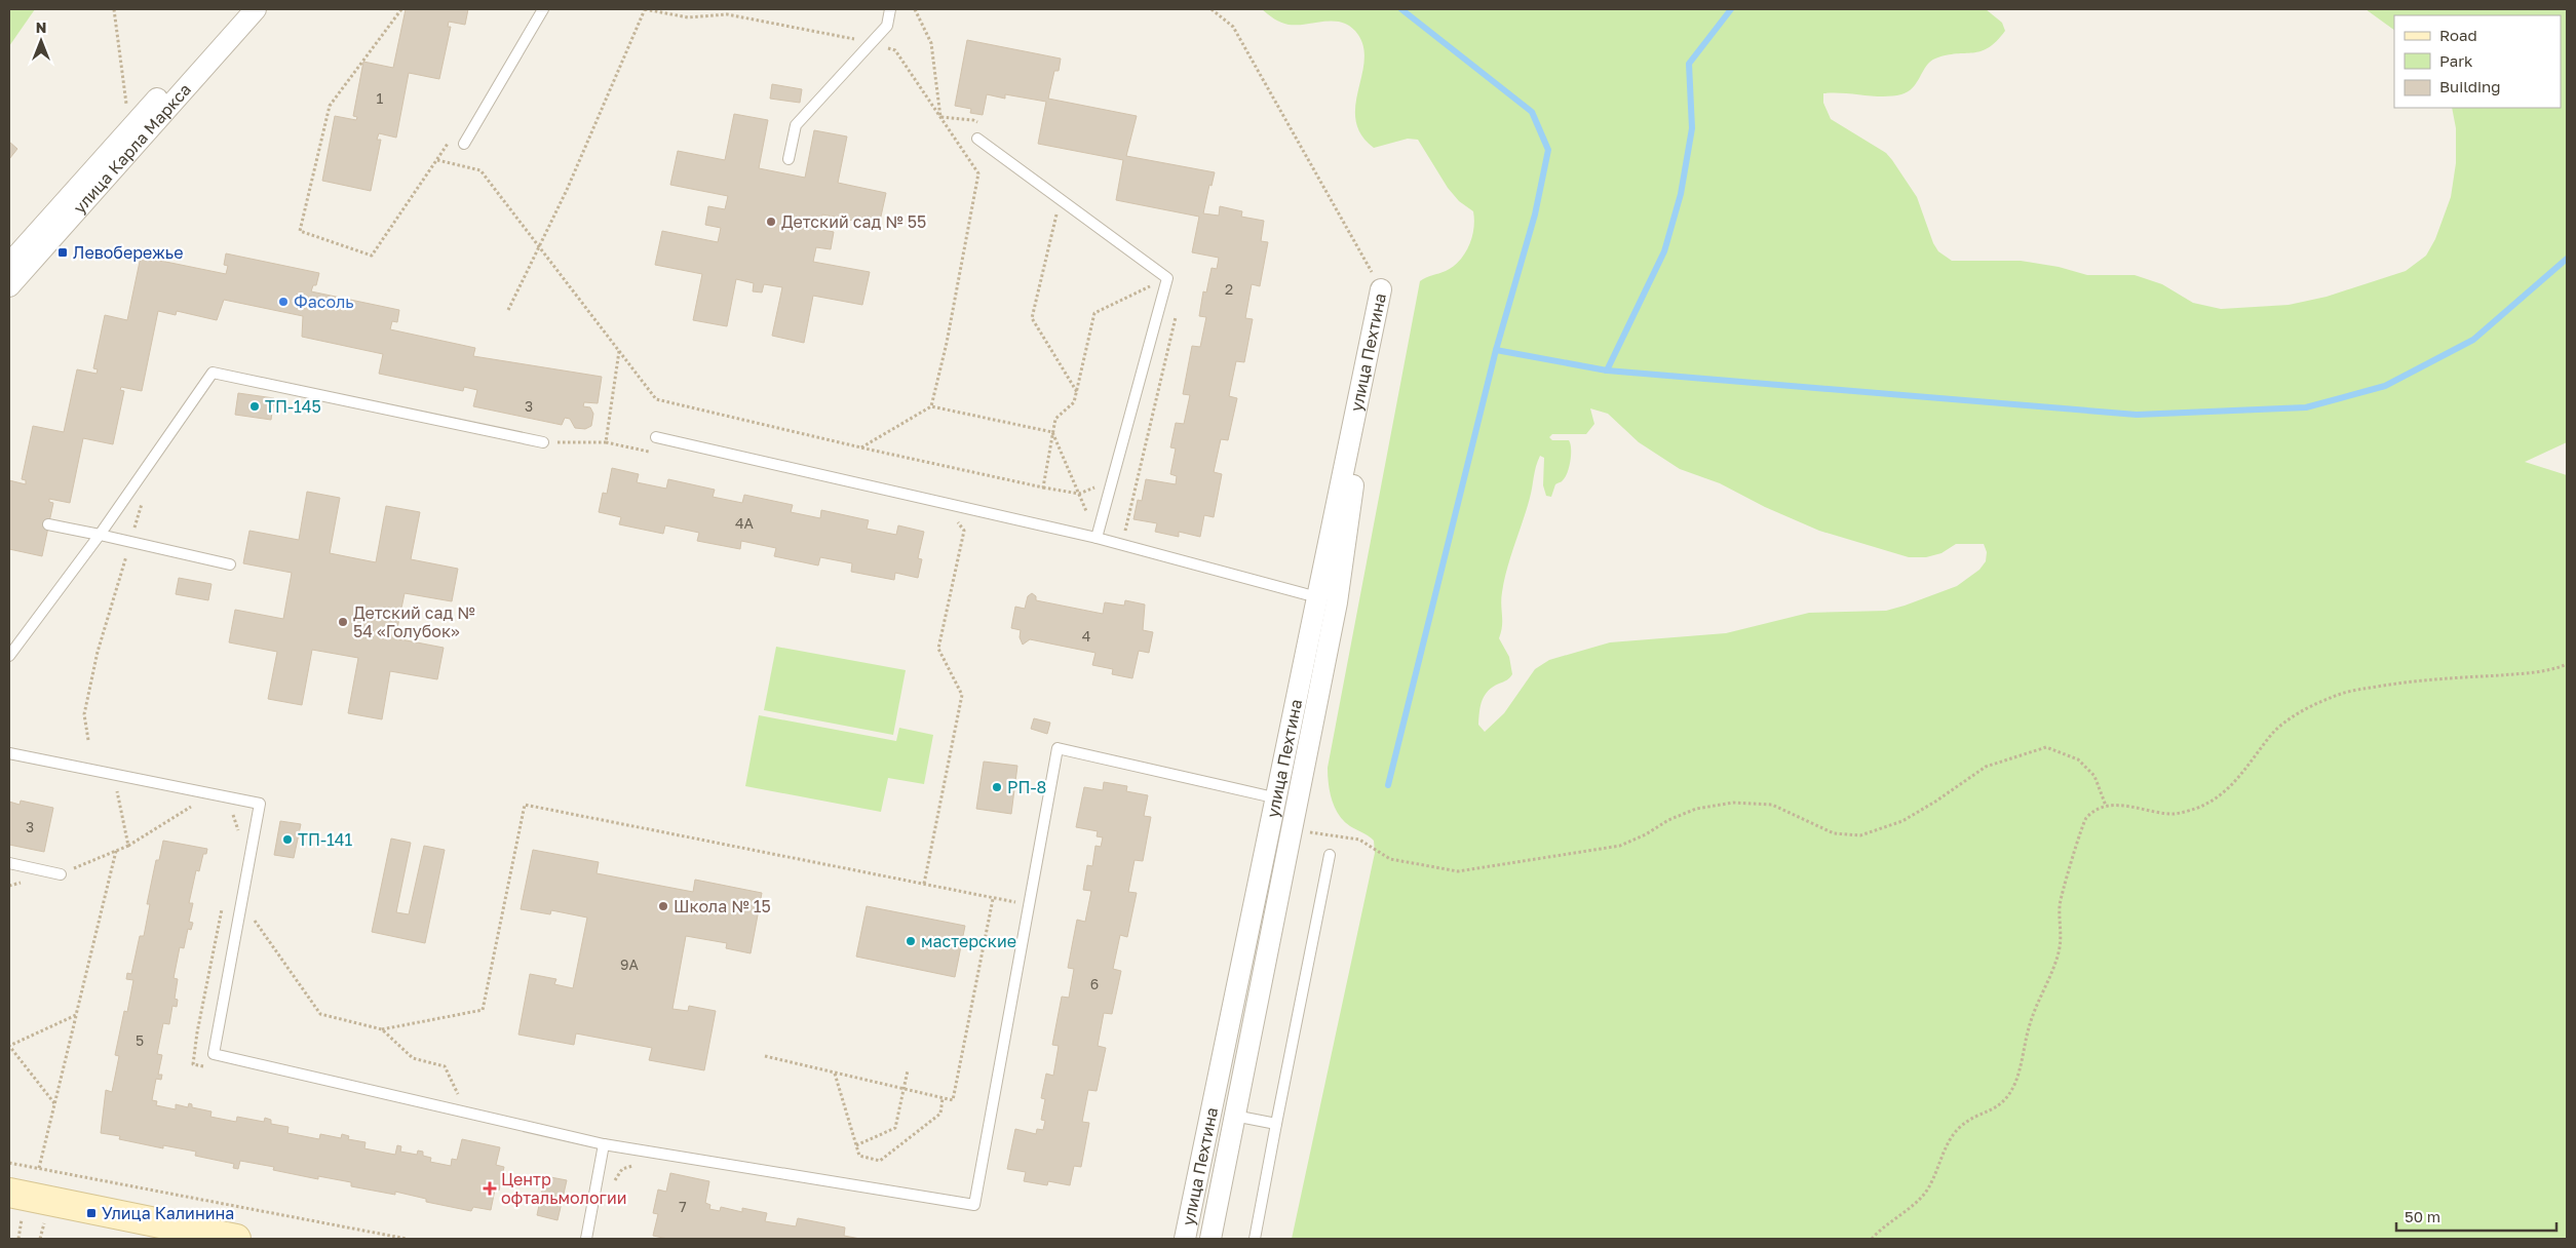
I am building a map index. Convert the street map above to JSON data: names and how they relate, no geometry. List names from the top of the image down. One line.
{"streets":{"street":["улица Карла Маркса","улица Пехтина"]},"places":{"other":["Детский сад № 55","Фасоль","ТП-145","Детский сад № 54 «Голубок»","РП-8","ТП-141","Школа № 15","мастерские"],"transit":["Левобережье","Улица Калинина"],"health":["Центр офтальмологии"]},"house_numbers":["1","2","3","4А","4","3","9А","6","5","7"],"legend":["Road","Park","Building"],"scale_bar":"50 m","north":"top"}
